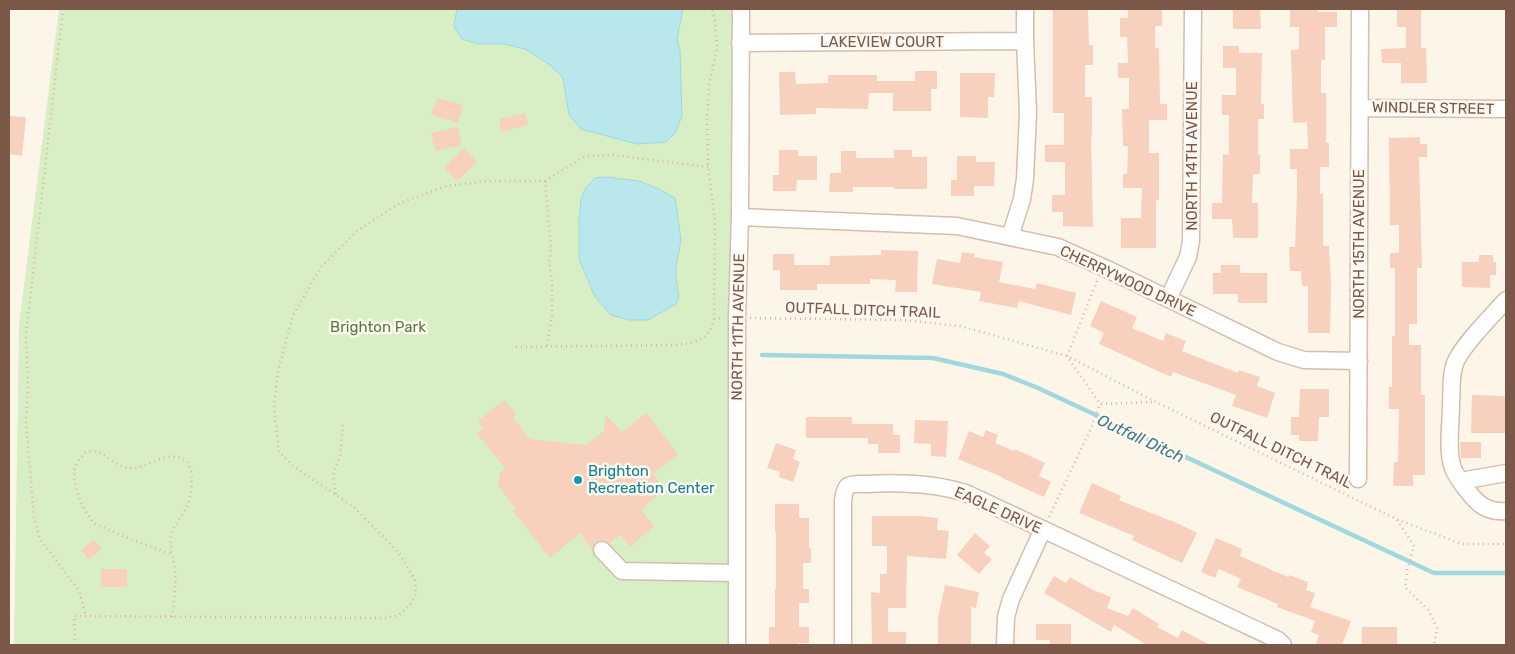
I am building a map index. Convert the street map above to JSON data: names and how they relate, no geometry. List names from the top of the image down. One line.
{"streets":{"street":["LAKEVIEW COURT","WINDLER STREET","NORTH 14TH AVENUE","NORTH 15TH AVENUE","CHERRYWOOD DRIVE","NORTH 11TH AVENUE","EAGLE DRIVE"],"path":["OUTFALL DITCH TRAIL"]},"crossings":[["LAKEVIEW COURT","NORTH 11TH AVENUE"],["WINDLER STREET","NORTH 15TH AVENUE"],["NORTH 14TH AVENUE","CHERRYWOOD DRIVE"],["NORTH 15TH AVENUE","CHERRYWOOD DRIVE"],["CHERRYWOOD DRIVE","NORTH 11TH AVENUE"],["OUTFALL DITCH TRAIL","NORTH 11TH AVENUE"]],"water":["Outfall Ditch"],"parks":["Brighton Park"],"places":["Brighton Recreation Center"]}
